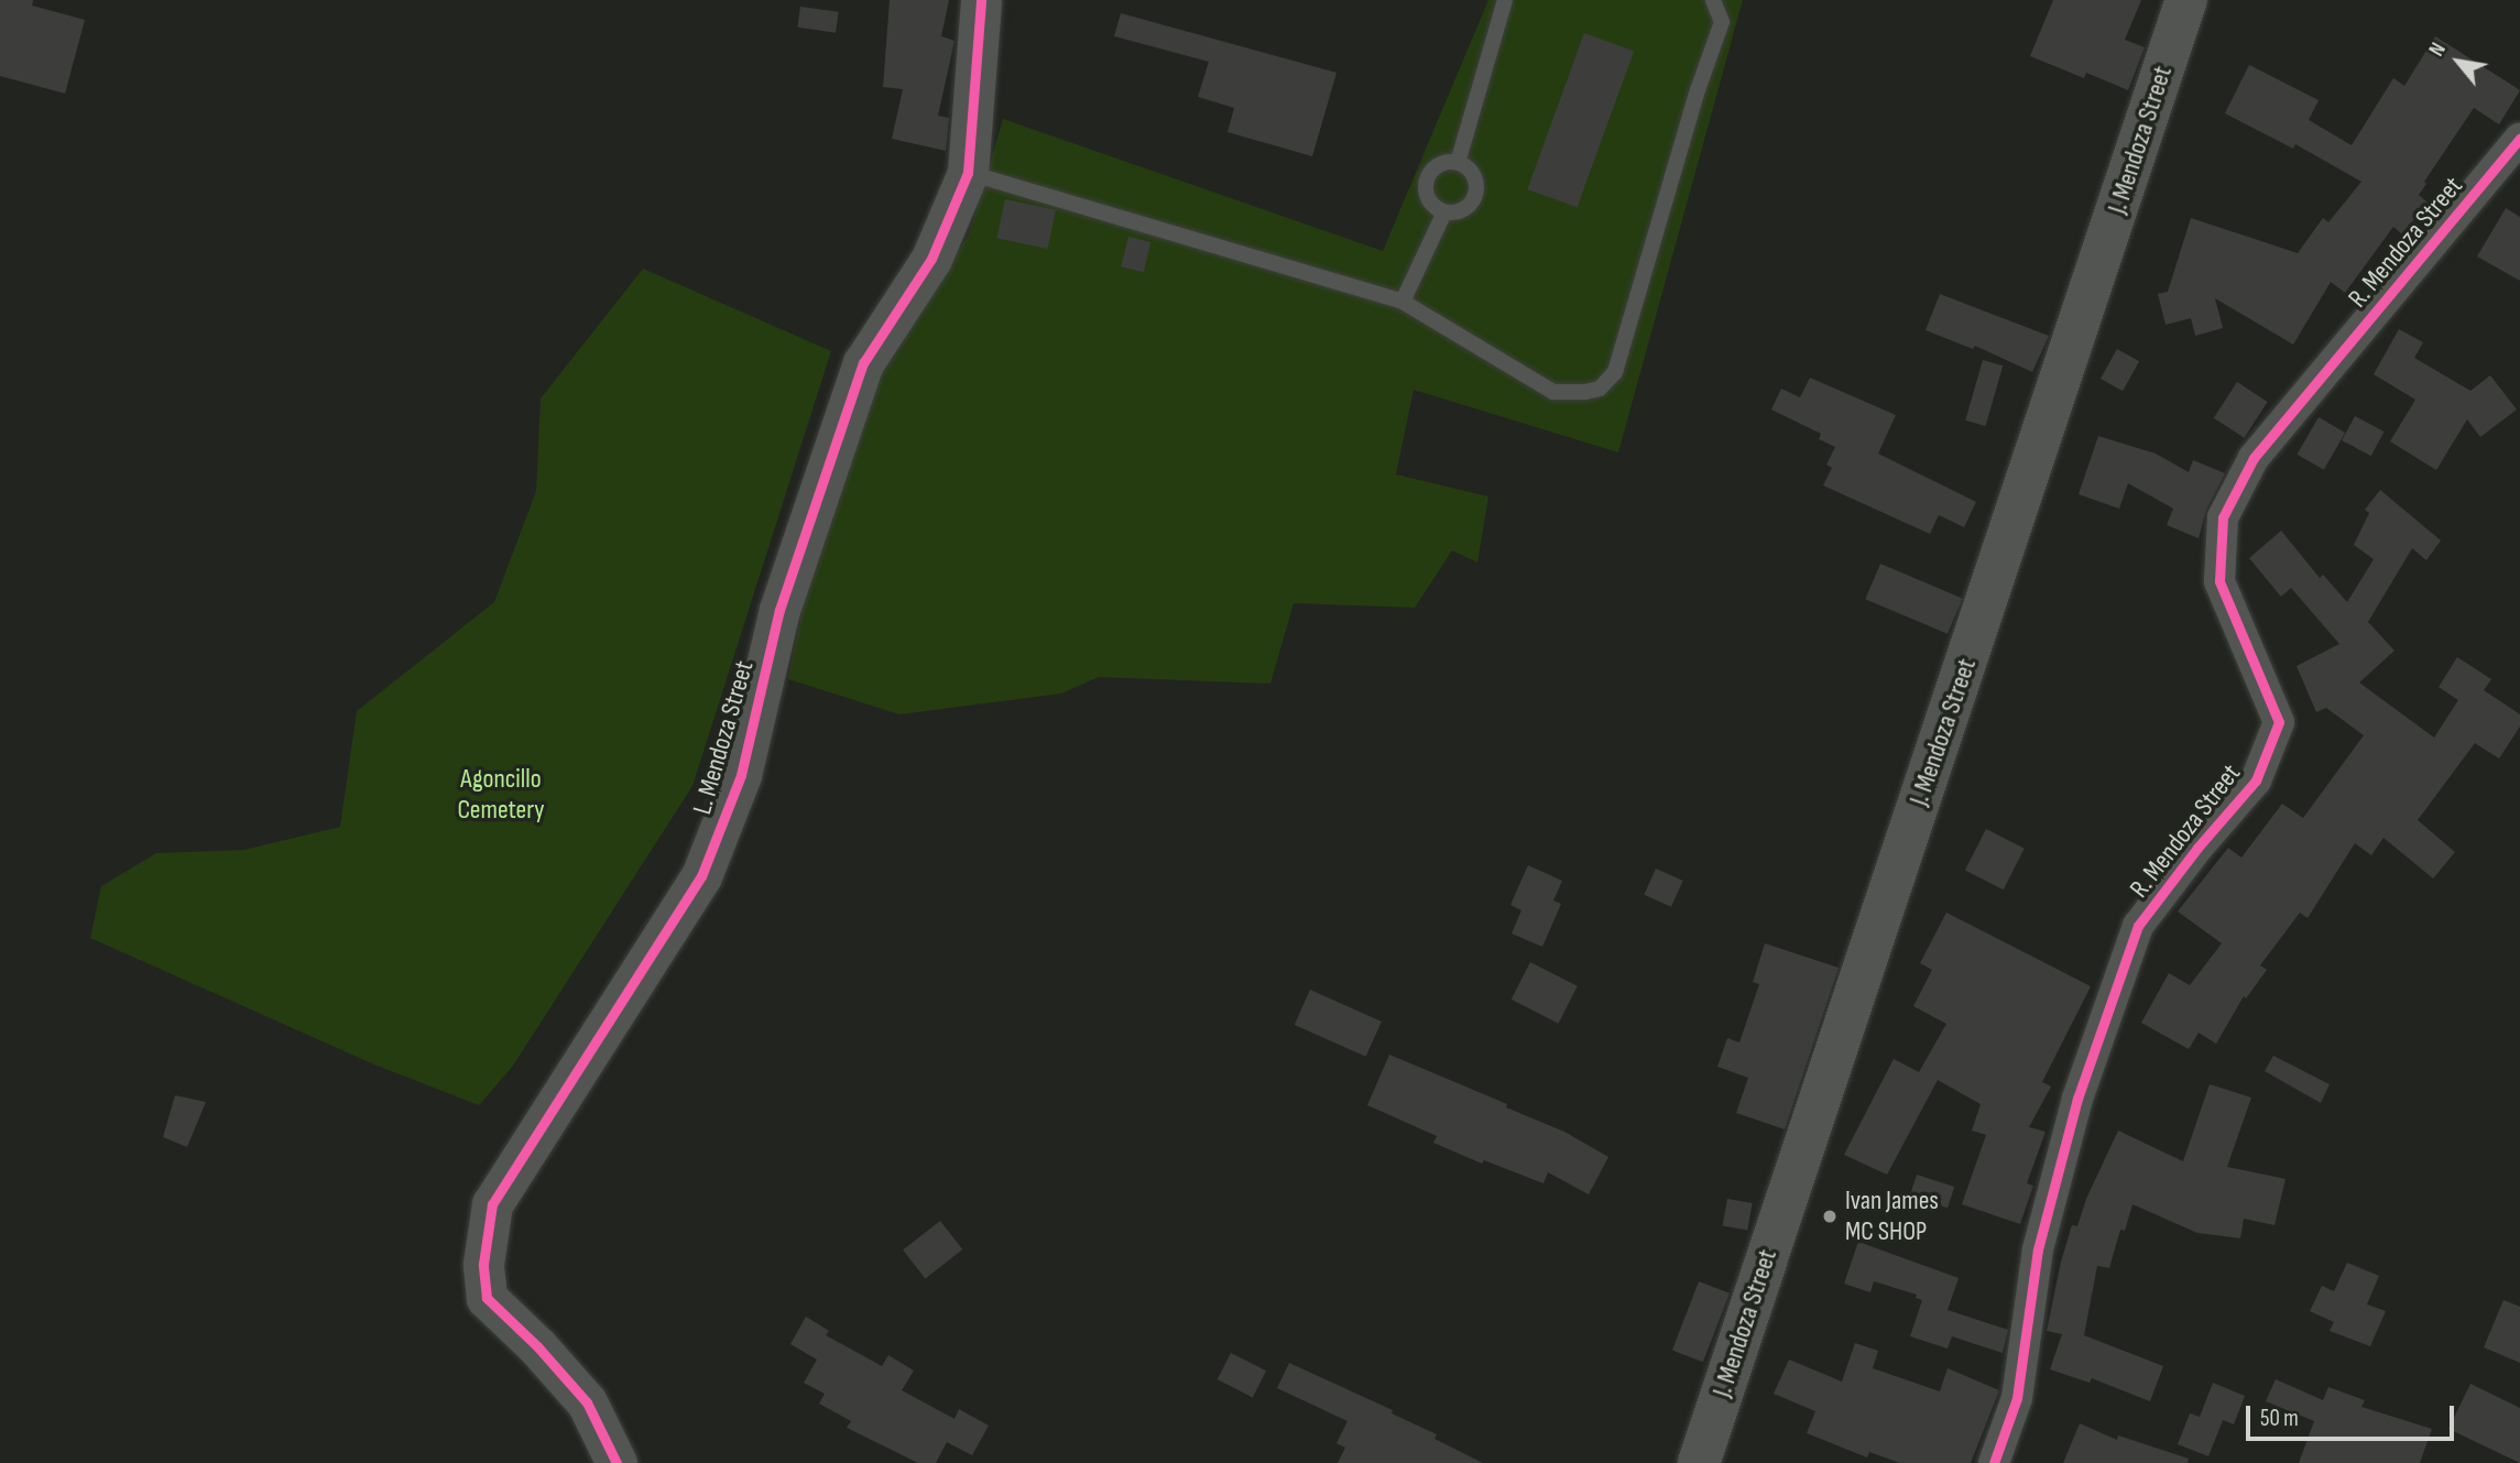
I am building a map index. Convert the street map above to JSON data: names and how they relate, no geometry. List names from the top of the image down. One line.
{"streets":{"main road":["J. Mendoza Street"],"street":["R. Mendoza Street","L. Mendoza Street"]},"parks":["Agoncillo Cemetery"],"places":["Ivan James MC SHOP"],"scale_bar":"50 m","north":"top left"}
